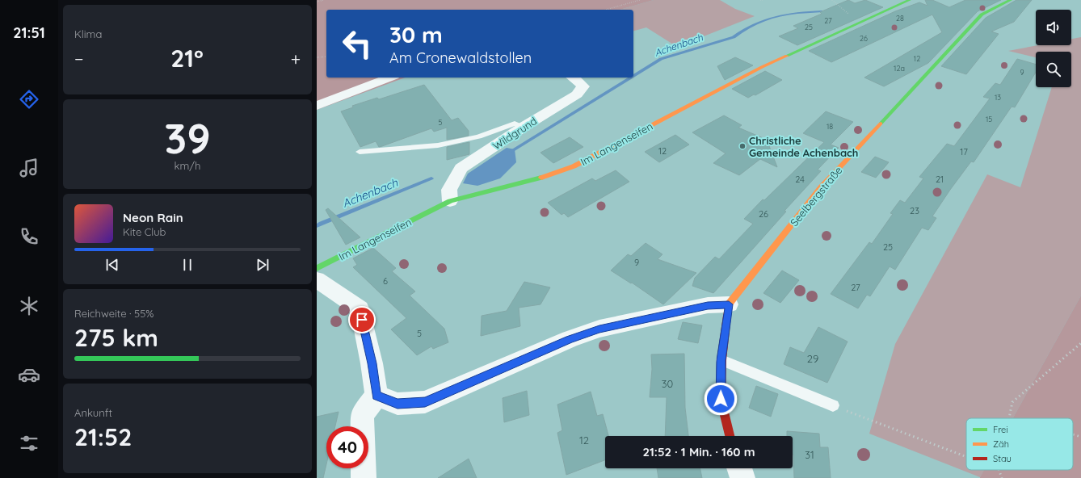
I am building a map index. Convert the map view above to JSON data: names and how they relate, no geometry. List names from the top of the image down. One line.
{"streets":{"street":["Wildgrund","Im Langenseifen","Seelbergstraße"]},"crossings":[["Wildgrund","Im Langenseifen"]],"water":["Achenbach"],"places":["Christliche Gemeinde Achenbach"],"house_numbers":["28","27","25","26","12","12a","9","13","15","5","18","12","17","24","21","23","26","25","9","6","27","5","29","30","12","31"],"legend":["Frei","Zäh","Stau"],"page":{"tabs":"21:51","tile":["Klima",["39","km/h"],["Reichweite · 55%","275 km"],["Ankunft","21:52"]],"turn":["30 m","Am Cronewaldstollen"],"heat":["−","21°","+"],"song":["Neon Rain","Kite Club"],"limit":"40","trip":"21:52 · 1 Min. · 160 m"}}
